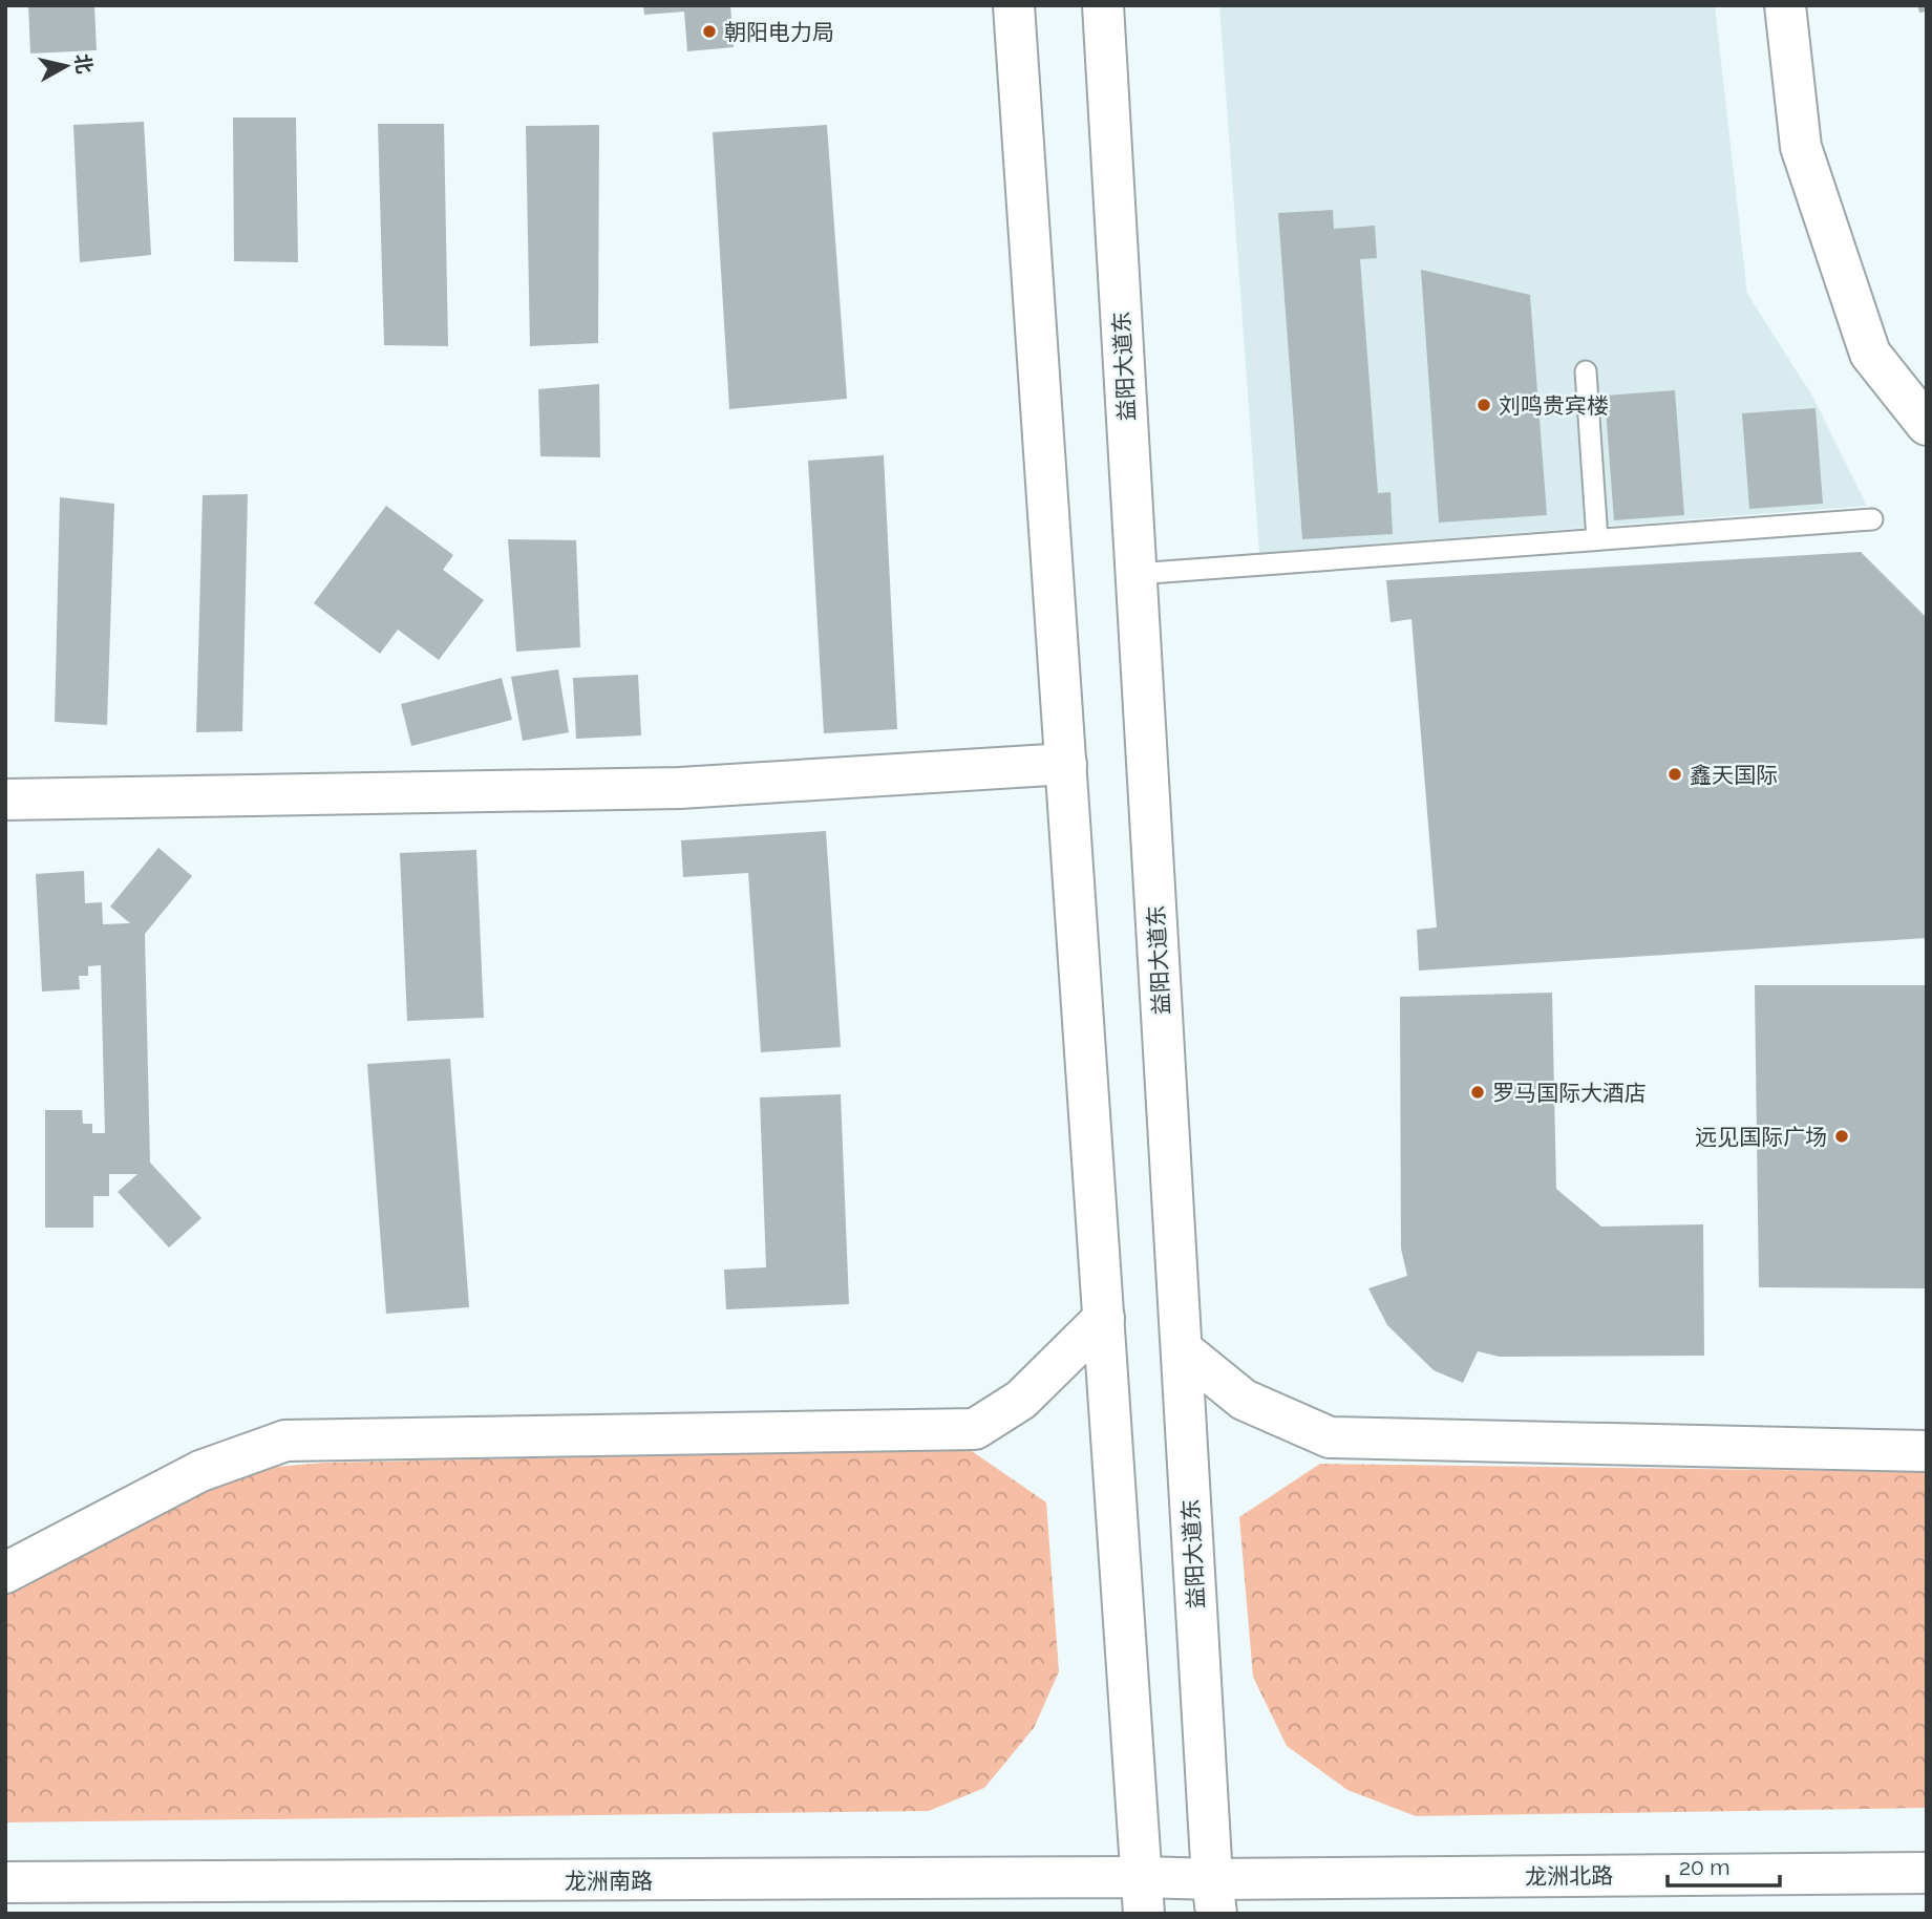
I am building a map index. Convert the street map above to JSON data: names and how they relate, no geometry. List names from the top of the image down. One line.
{"streets":{"main road":["益阳大道东","龙洲北路","龙洲南路"]},"crossings":[["益阳大道东","龙洲北路"],["益阳大道东","龙洲南路"],["龙洲北路","龙洲南路"]],"places":["朝阳电力局","刘鸣贵宾楼","鑫天国际","罗马国际大酒店","远见国际广场"],"scale_bar":"20 m","north":"right"}
